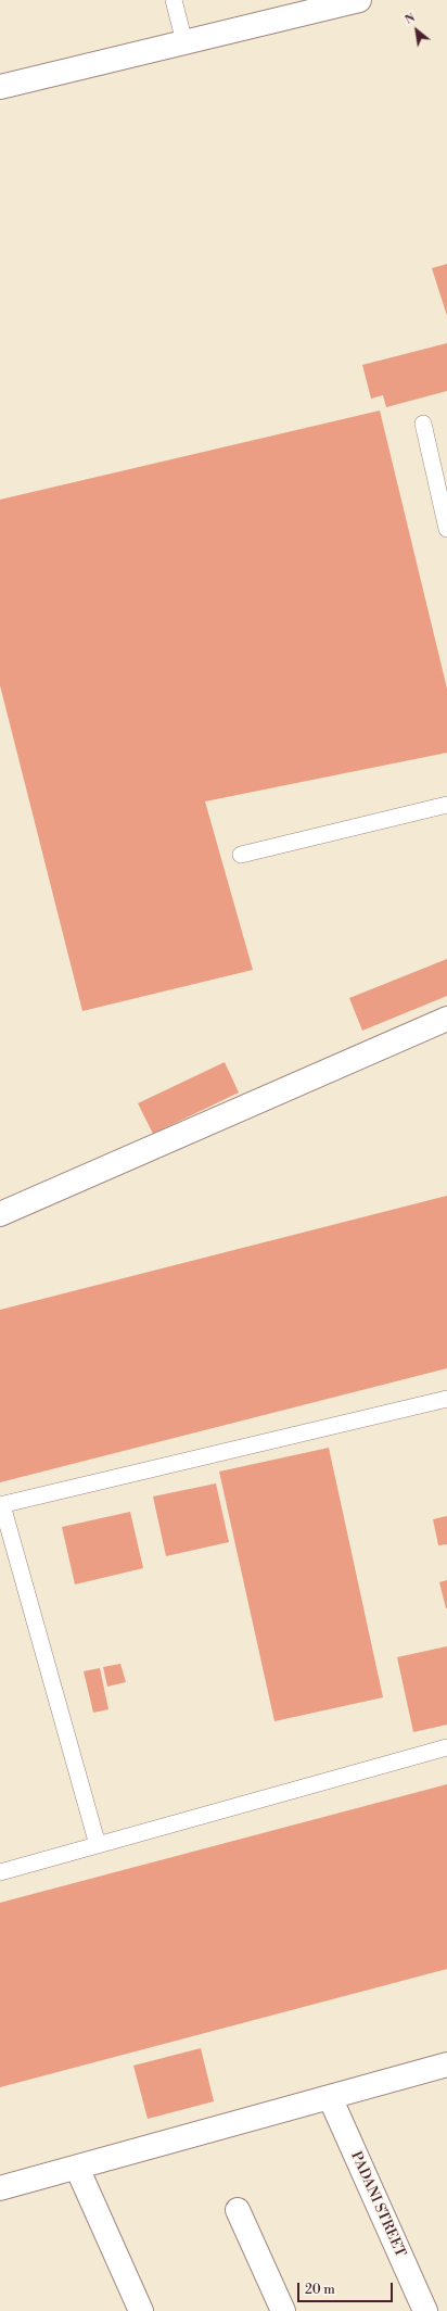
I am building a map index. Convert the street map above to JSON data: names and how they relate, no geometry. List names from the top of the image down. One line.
{"streets":{"street":["PADANI STREET"]},"scale_bar":"20 m","north":"top left"}
